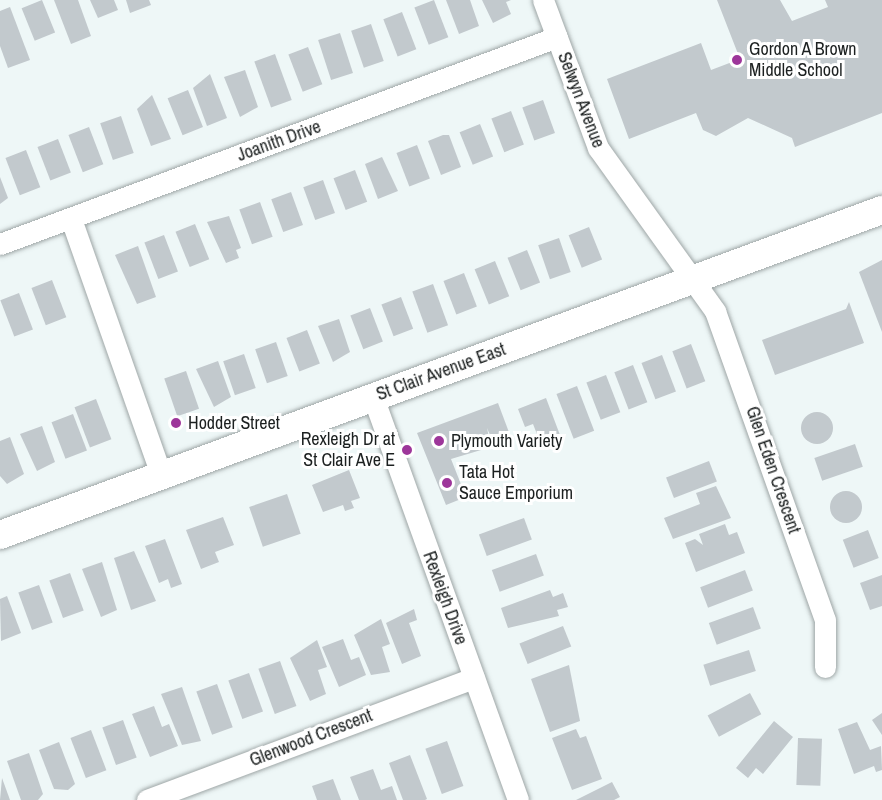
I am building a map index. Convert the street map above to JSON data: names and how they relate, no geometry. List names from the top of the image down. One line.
{"streets":{"main road":["St Clair Avenue East"],"street":["Selwyn Avenue","Joanith Drive","Glen Eden Crescent","Rexleigh Drive","Glenwood Crescent"]},"crossings":[["Selwyn Avenue","Joanith Drive"],["Selwyn Avenue","St Clair Avenue East"],["Selwyn Avenue","Glen Eden Crescent"],["St Clair Avenue East","Glen Eden Crescent"],["St Clair Avenue East","Rexleigh Drive"],["Rexleigh Drive","Glenwood Crescent"]],"places":["Gordon A Brown Middle School","Hodder Street","Plymouth Variety","Rexleigh Dr at St Clair Ave E","Tata Hot Sauce Emporium"]}
